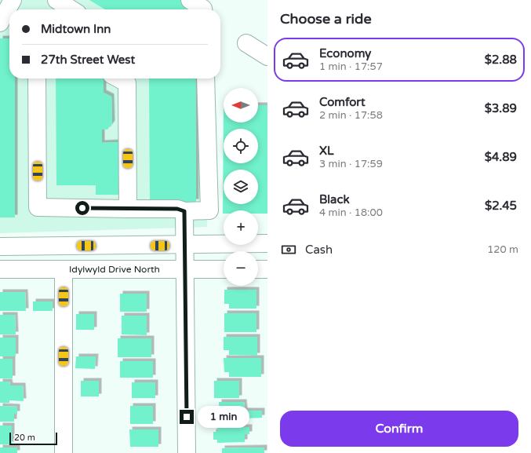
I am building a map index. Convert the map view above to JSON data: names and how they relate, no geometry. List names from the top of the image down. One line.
{"streets":{"main road":["Idylwyld Drive North"]},"scale_bar":"20 m","north":"left","page":{"heading":"Choose a ride","banner":["Midtown Inn","27th Street West"],"list":[{"name":"Economy","note":"1 min · 17:57","value":"$2.88"},{"name":"Comfort","note":"2 min · 17:58","value":"$3.89"},{"name":"XL","note":"3 min · 17:59","value":"$4.89"},{"name":"Black","note":"4 min · 18:00","value":"$2.45"}],"map_buttons":["+","−"],"pay":["Cash","120 m"],"buttons":"Confirm","bubble":"1 min","scale":"20 m"}}
